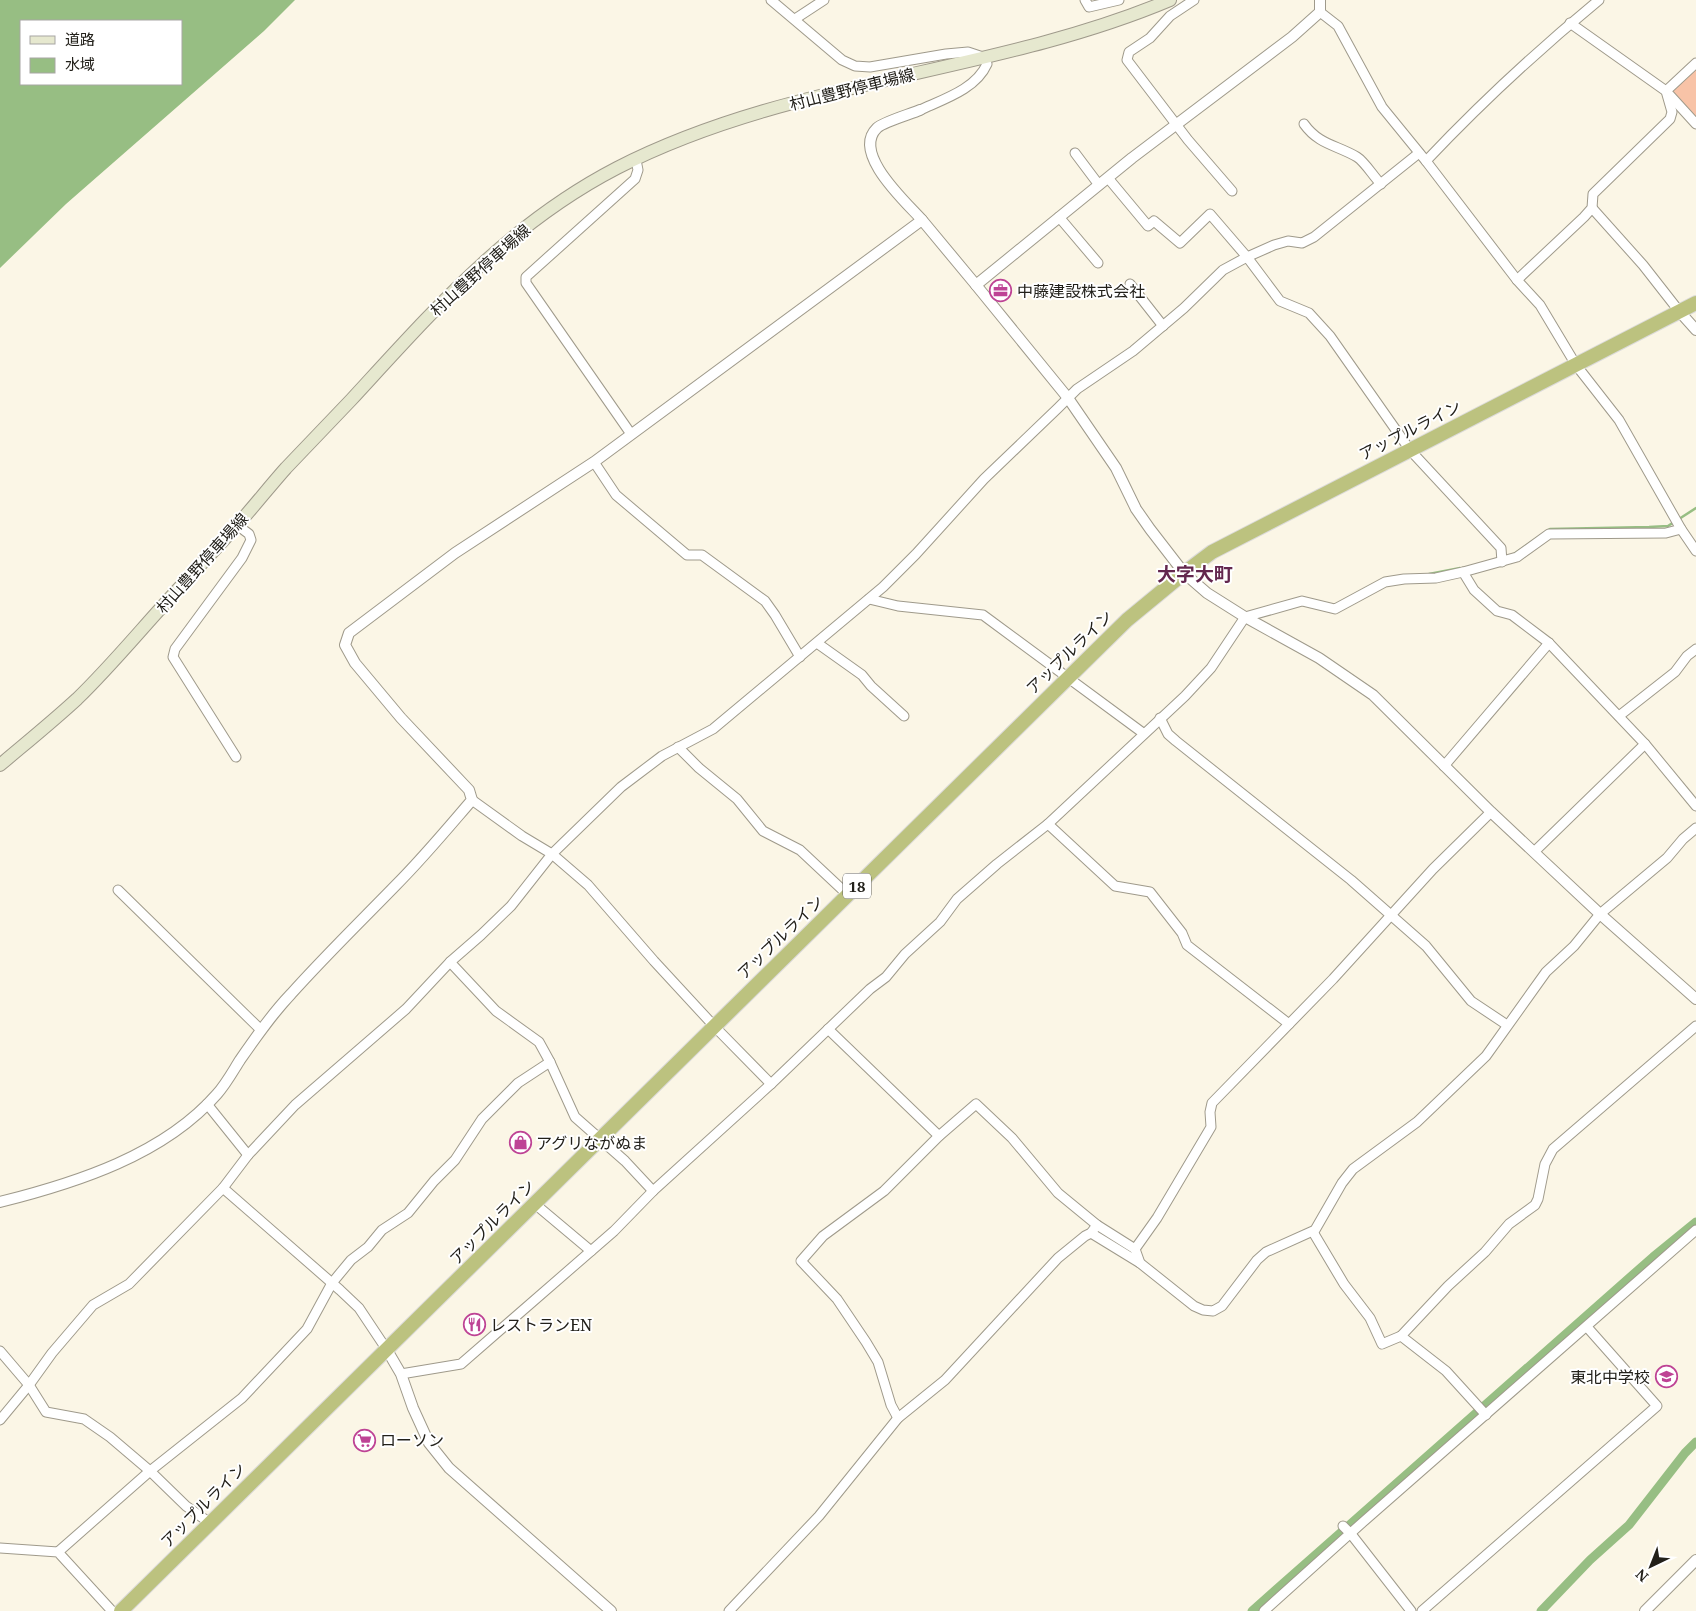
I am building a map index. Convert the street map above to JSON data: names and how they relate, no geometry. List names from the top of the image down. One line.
{"streets":{"highway":["アップルライン","18"],"main road":["村山豊野停車場線"]},"districts":["大字大町"],"places":{"office":["中藤建設株式会社"],"shop":["アグリながぬま"],"restaurant":["レストランEN"],"school or university":["東北中学校"],"supermarket":["ローソン"]},"legend":["道路","水域"],"north":"bottom left"}
